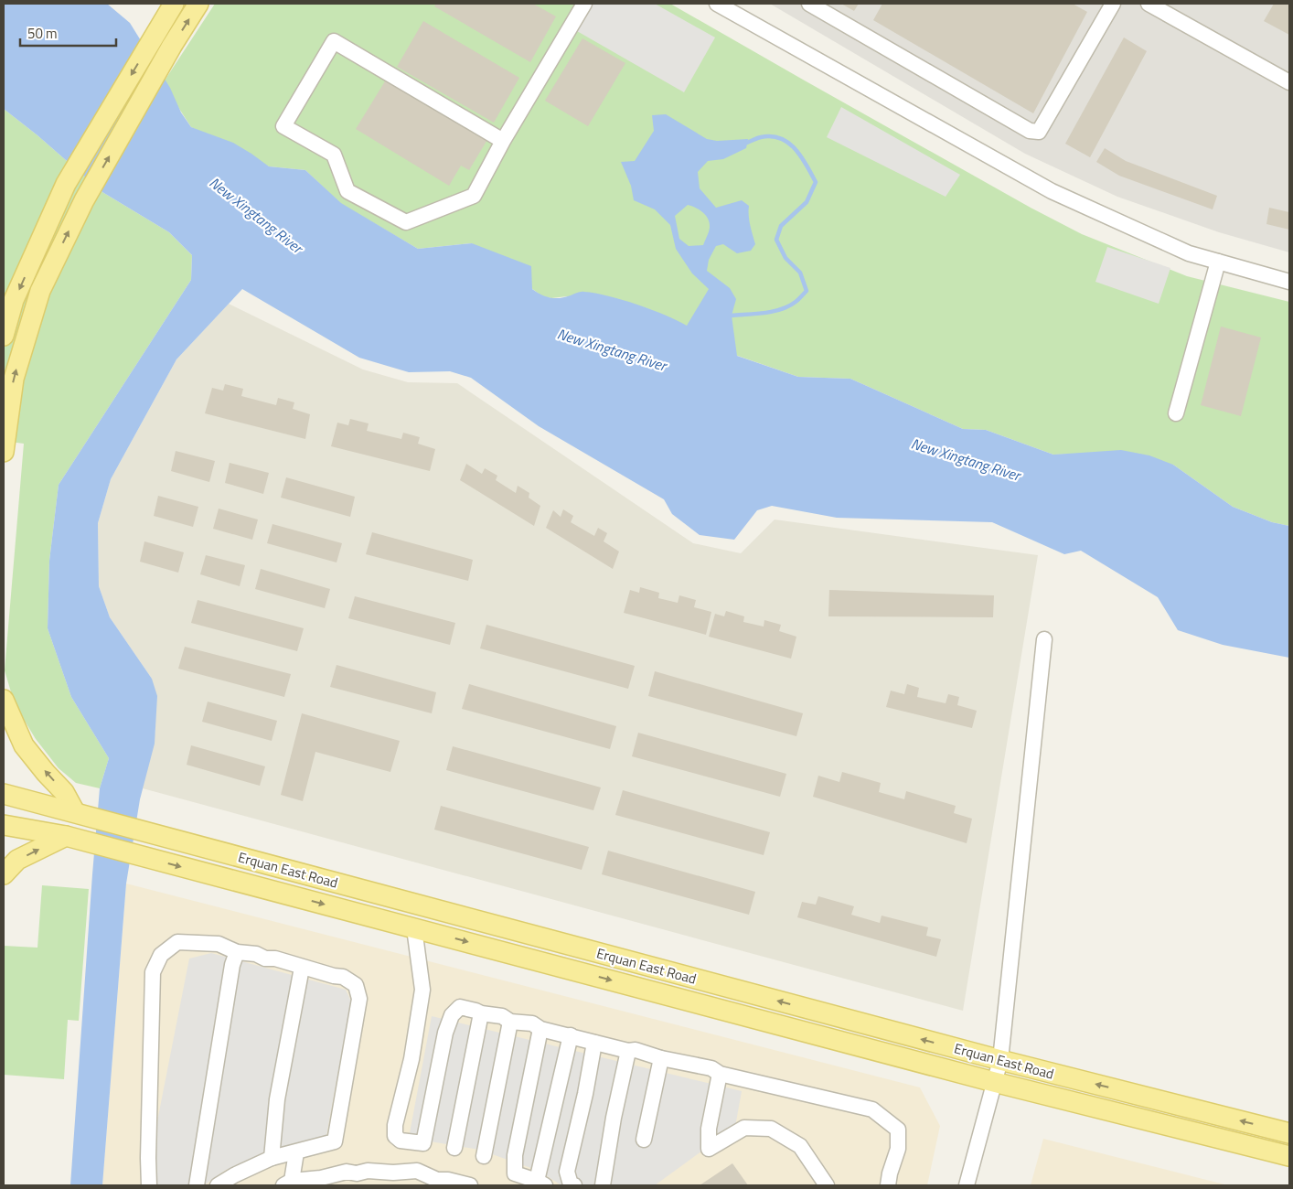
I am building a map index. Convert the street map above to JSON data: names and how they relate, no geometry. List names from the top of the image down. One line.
{"streets":{"main road":["Erquan East Road"]},"water":["New Xingtang River"],"scale_bar":"50 m"}
